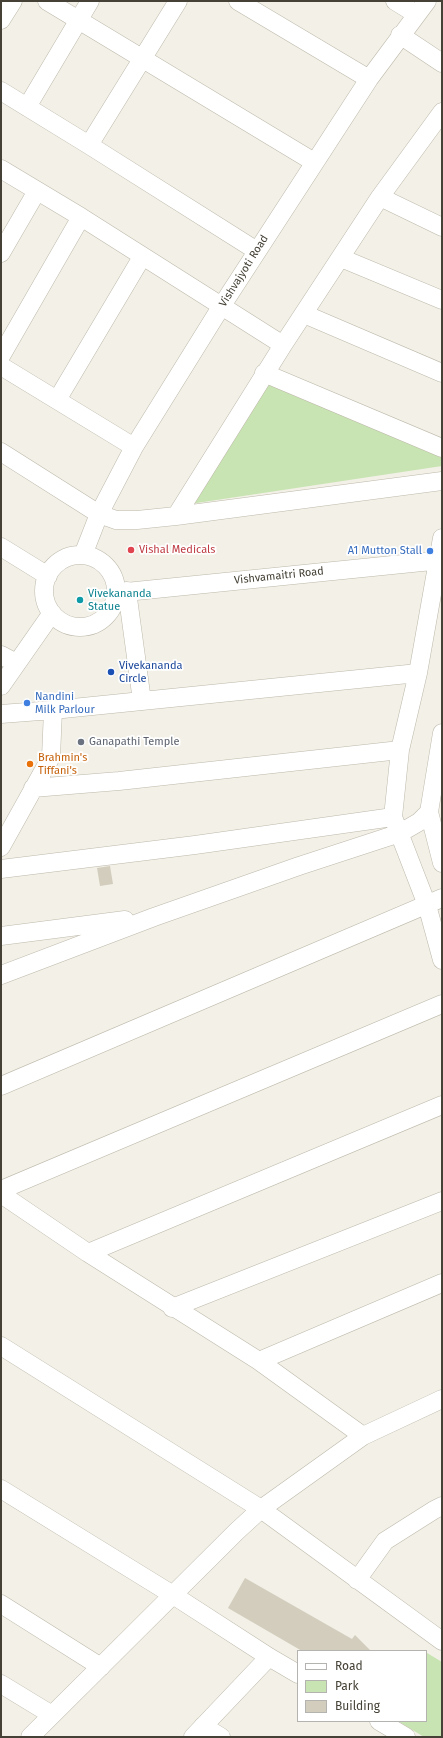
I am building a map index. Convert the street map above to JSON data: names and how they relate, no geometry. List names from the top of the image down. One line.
{"streets":{"street":["Vishvajyoti Road","Vishvamaitri Road"]},"crossings":[["Vishvajyoti Road","Vishvamaitri Road"]],"places":["Vishal Medicals","A1 Mutton Stall","Vivekananda Statue","Vivekananda Circle","Nandini Milk Parlour","Ganapathi Temple","Brahmin's Tiffani's"],"legend":["Road","Park","Building"]}
